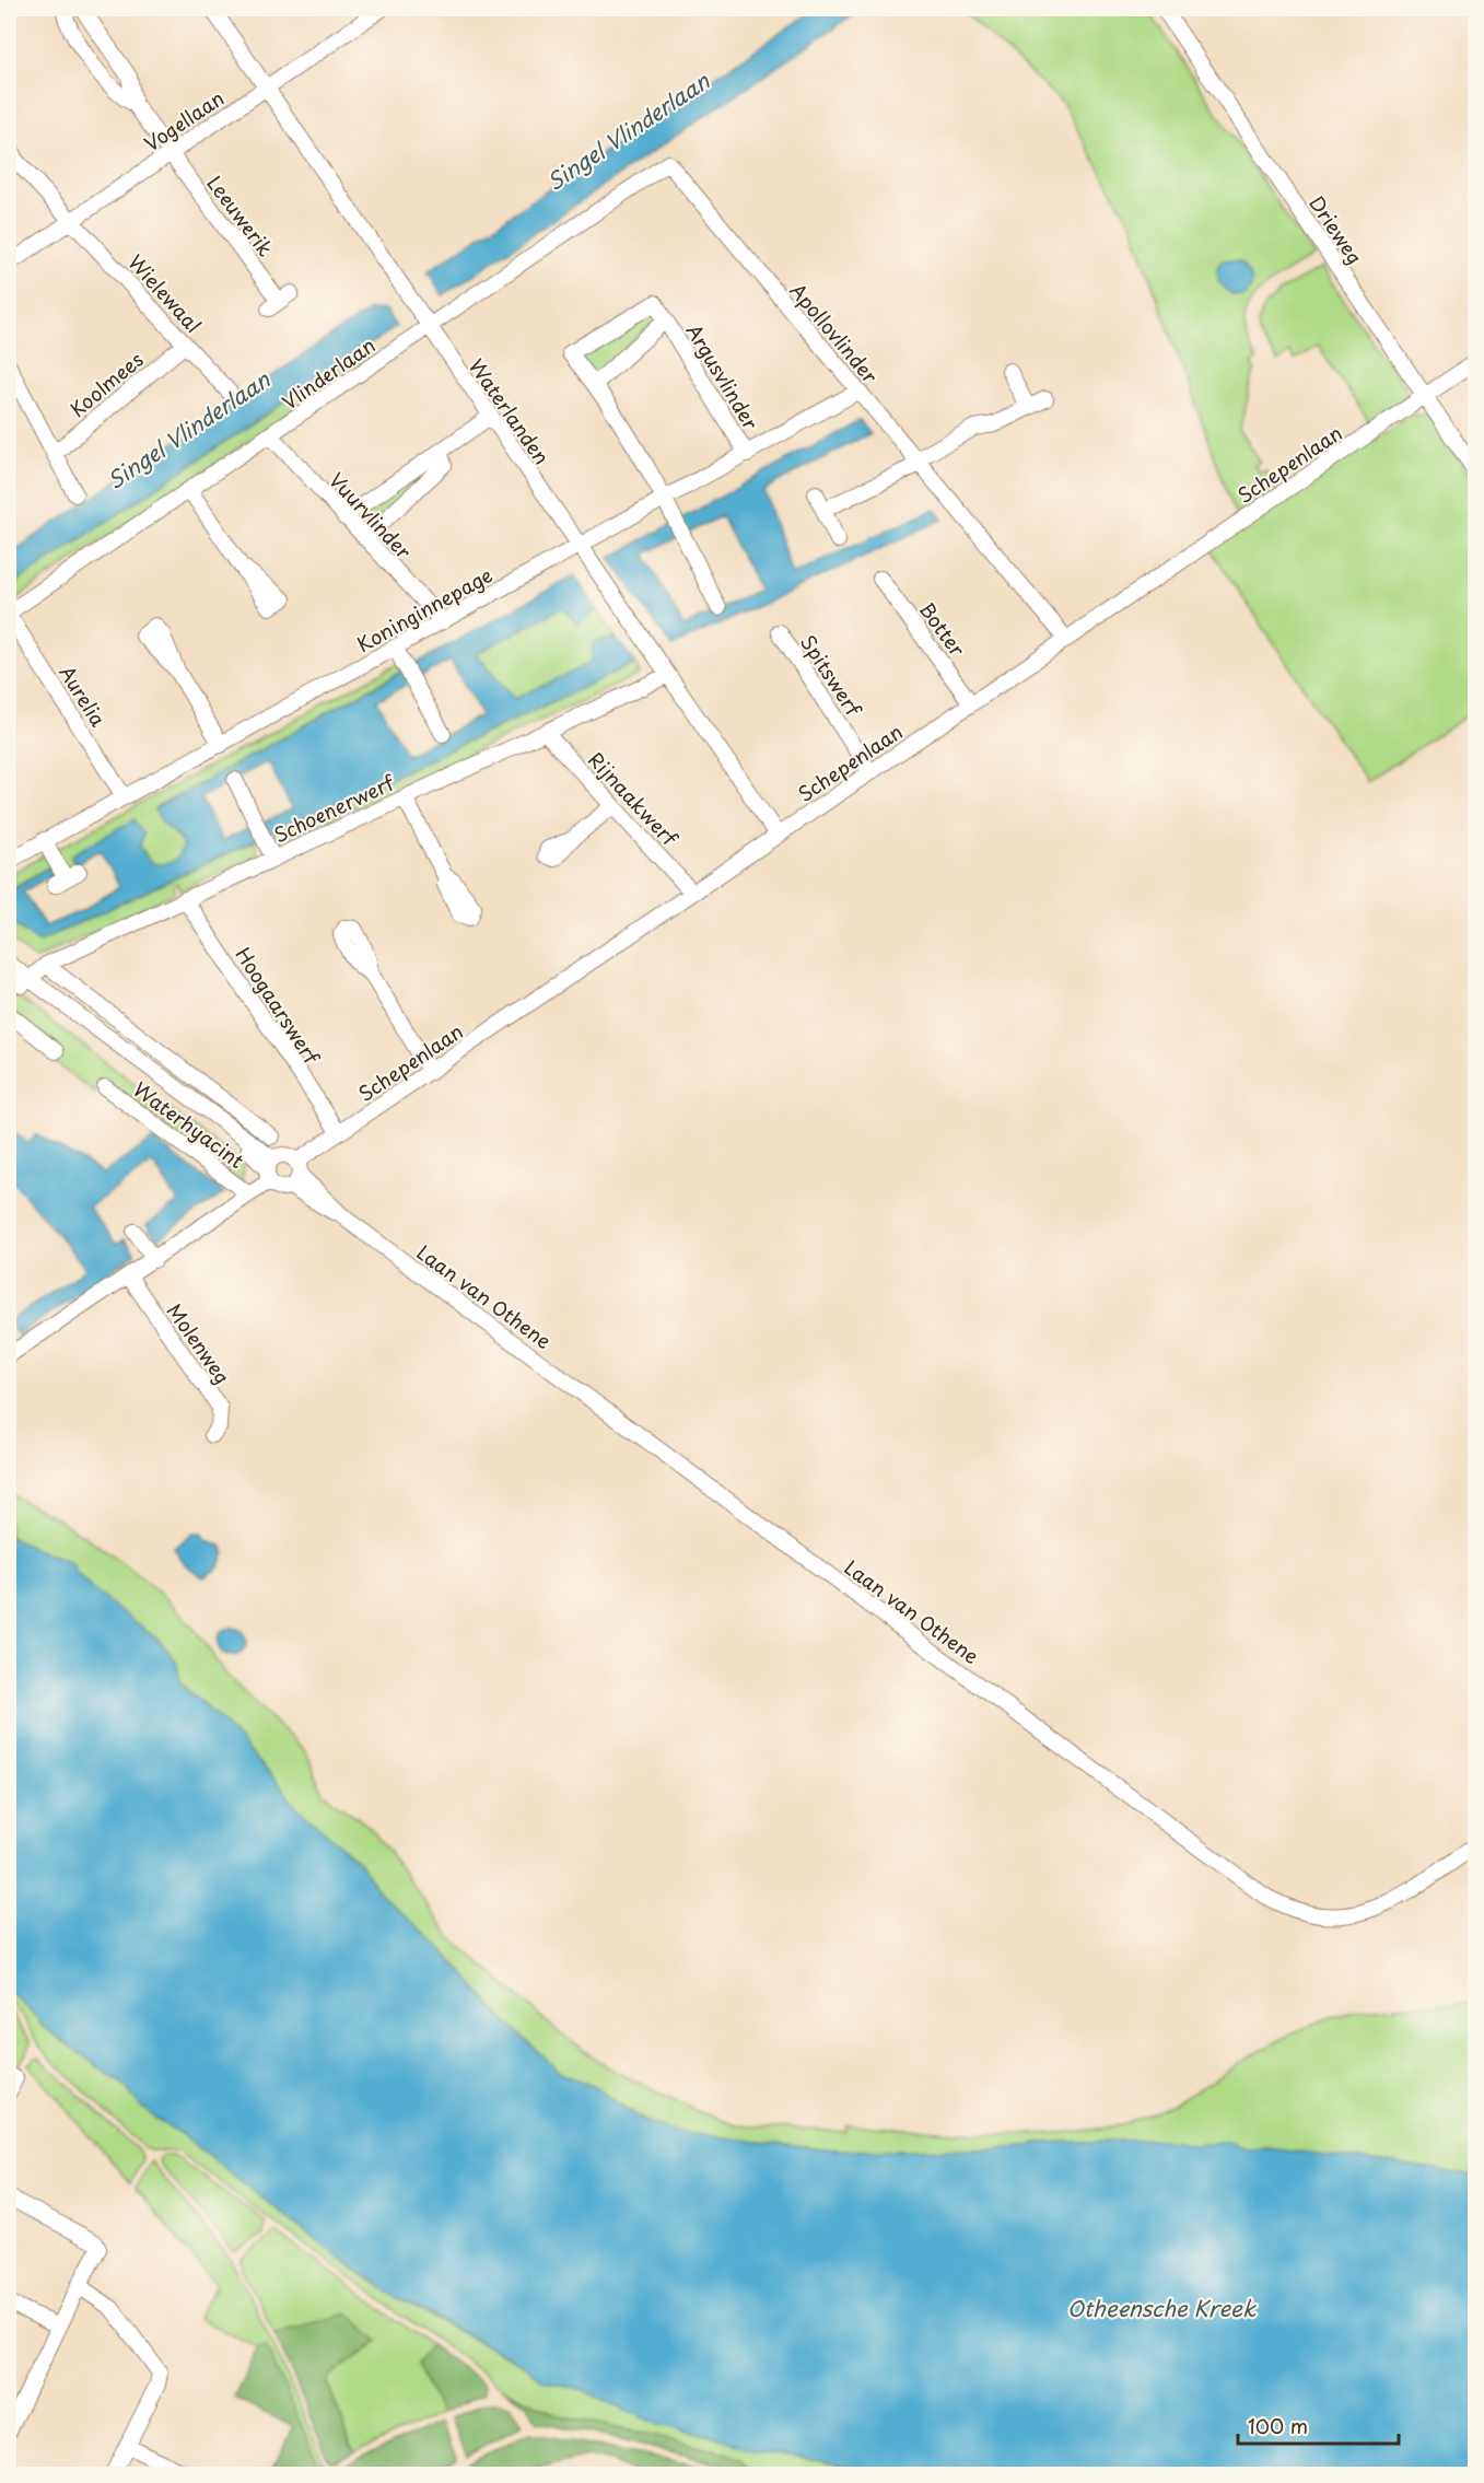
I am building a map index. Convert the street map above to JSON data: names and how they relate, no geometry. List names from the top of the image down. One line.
{"streets":{"street":["Vogellaan","Leeuwerik","Drieweg","Wielewaal","Apollovlinder","Vlinderlaan","Argusvlinder","Koolmees","Waterlanden","Schepenlaan","Vuurvlinder","Koninginnepage","Botter","Spitswerf","Aurelia","Rijnaakwerf","Schoenerwerf","Hoogaarswerf","Waterhyacint","Laan van Othene","Molenweg"]},"crossings":[["Vogellaan","Leeuwerik"],["Vogellaan","Wielewaal"],["Vogellaan","Waterlanden"],["Drieweg","Schepenlaan"],["Wielewaal","Koolmees"],["Apollovlinder","Vlinderlaan"],["Apollovlinder","Schepenlaan"],["Apollovlinder","Koninginnepage"],["Vlinderlaan","Waterlanden"],["Vlinderlaan","Vuurvlinder"],["Vlinderlaan","Aurelia"],["Argusvlinder","Koninginnepage"],["Waterlanden","Schepenlaan"],["Waterlanden","Koninginnepage"],["Waterlanden","Schoenerwerf"],["Schepenlaan","Botter"],["Schepenlaan","Spitswerf"],["Schepenlaan","Rijnaakwerf"],["Schepenlaan","Hoogaarswerf"],["Schepenlaan","Laan van Othene"],["Vuurvlinder","Koninginnepage"],["Koninginnepage","Aurelia"],["Rijnaakwerf","Schoenerwerf"],["Schoenerwerf","Hoogaarswerf"],["Waterhyacint","Laan van Othene"],["Waterhyacint","Molenweg"]],"water":["Singel Vlinderlaan","Otheensche Kreek"],"scale_bar":"100 m"}
